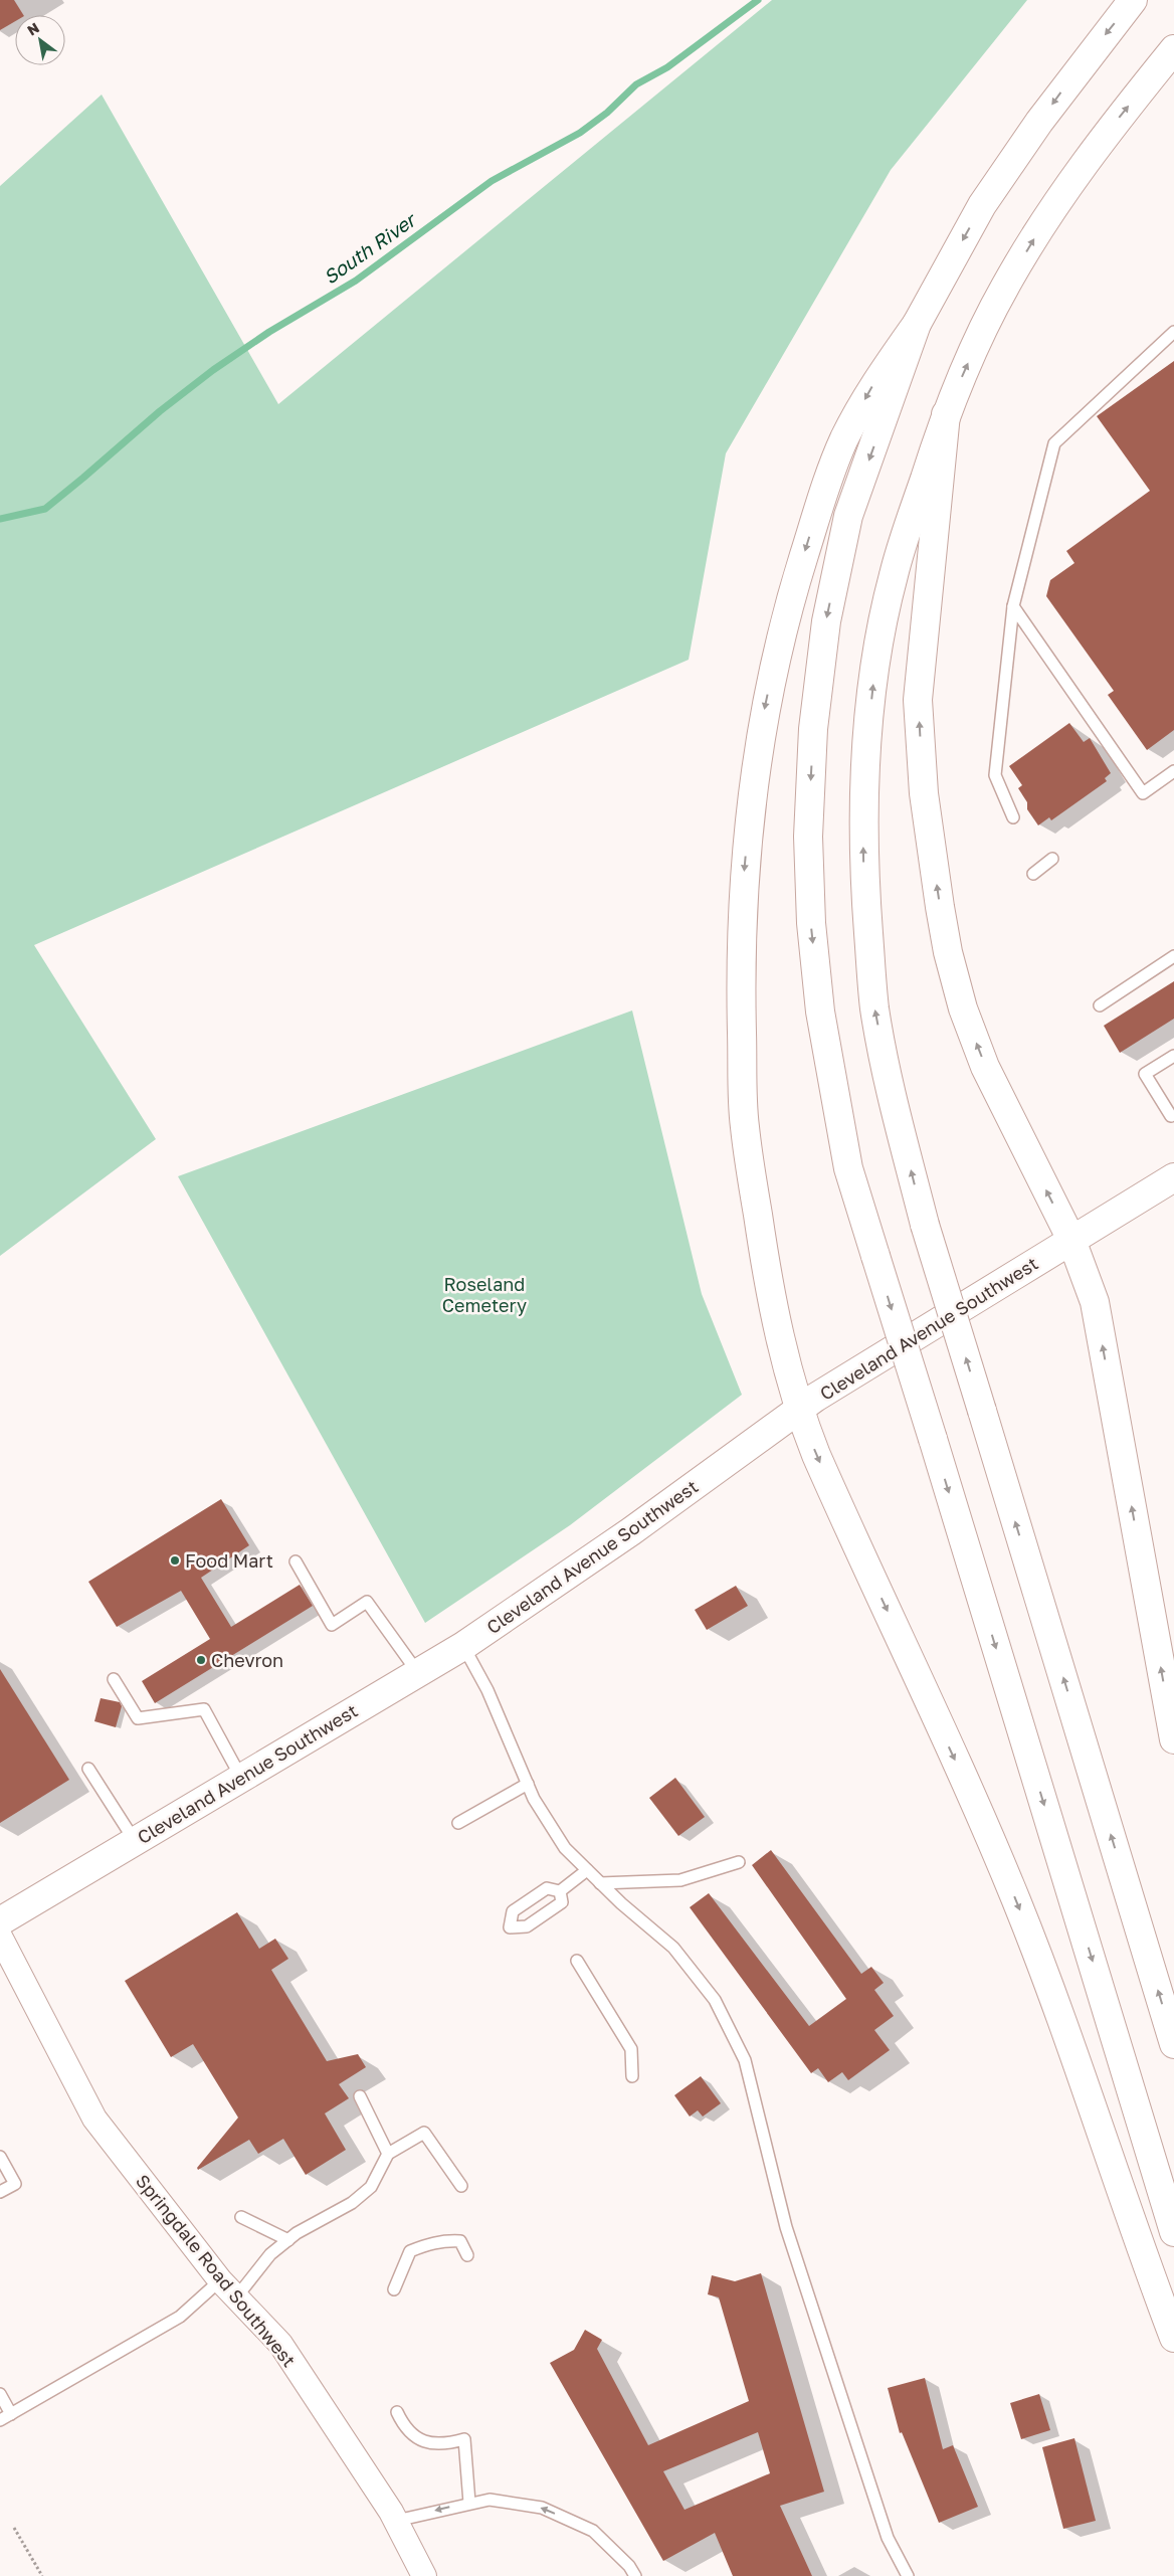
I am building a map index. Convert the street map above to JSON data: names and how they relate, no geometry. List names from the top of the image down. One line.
{"streets":{"main road":["Cleveland Avenue Southwest"],"street":["Springdale Road Southwest"]},"water":["South River"],"parks":["Roseland Cemetery"],"places":["Food Mart","Chevron"],"north":"top left"}
